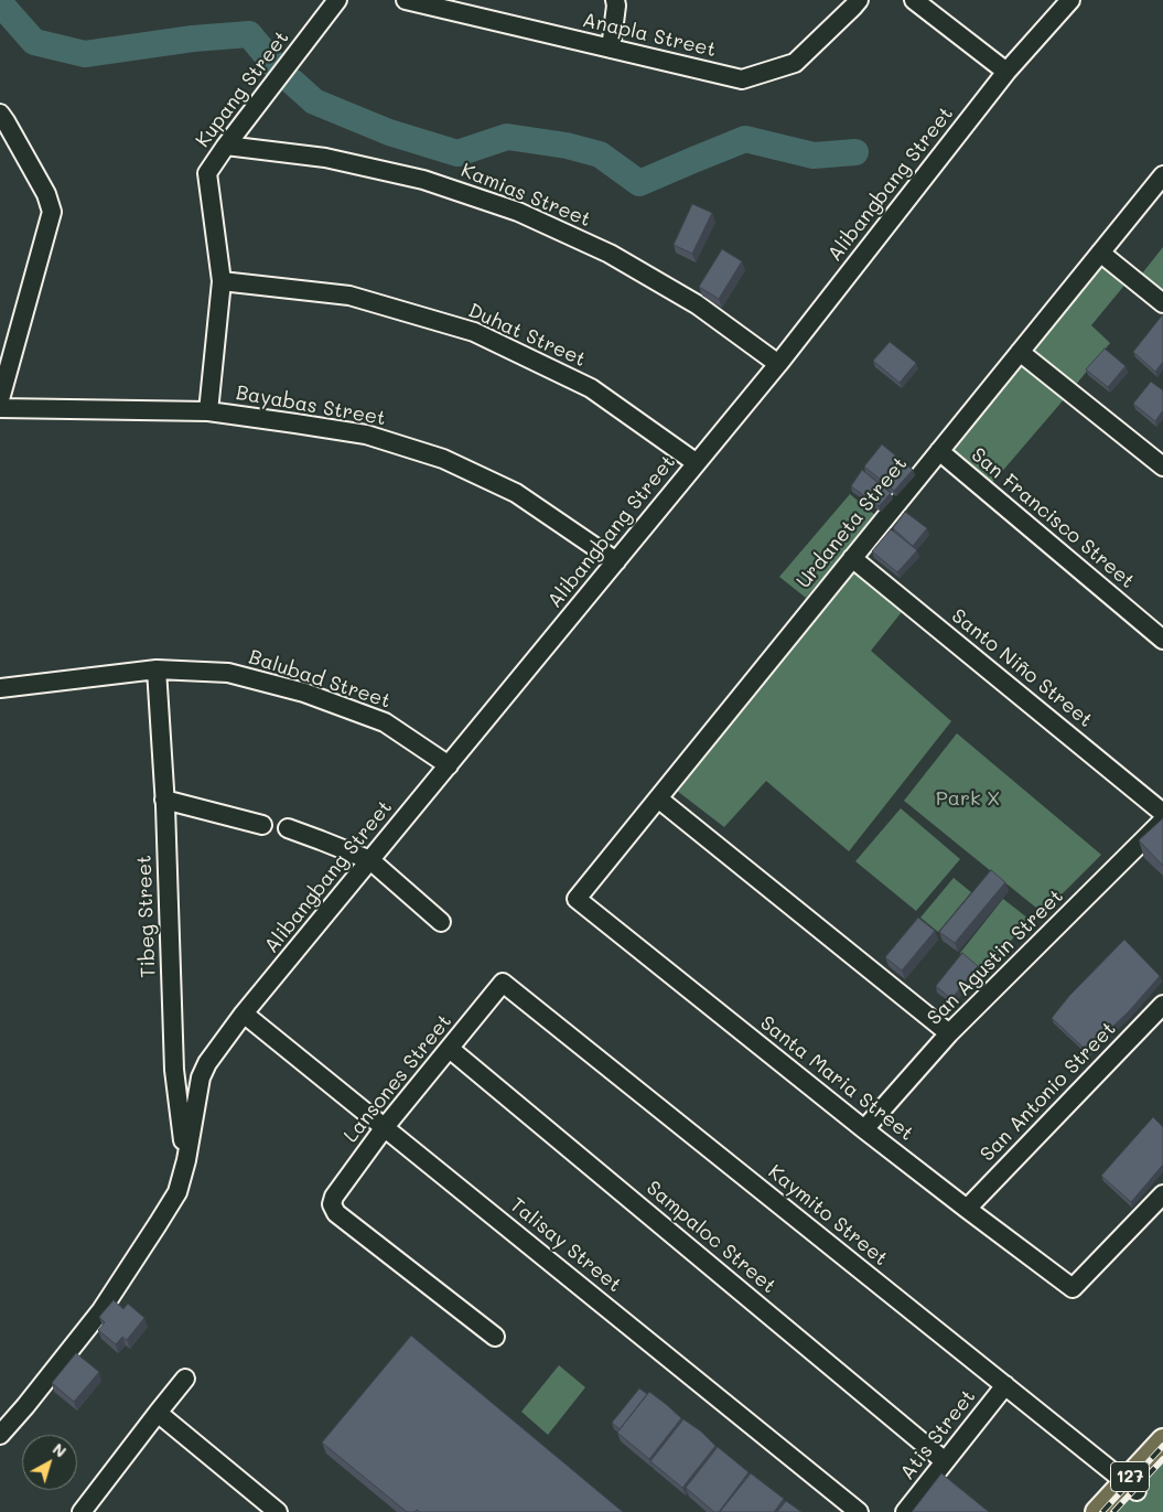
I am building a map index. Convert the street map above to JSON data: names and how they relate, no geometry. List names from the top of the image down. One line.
{"streets":{"main road":["127"],"street":["Anapla Street","Kupang Street","Alibangbang Street","Kamias Street","Duhat Street","Bayabas Street","San Francisco Street","Urdaneta Street","Santo Niño Street","Balubad Street","Tibeg Street","San Agustin Street","Lansones Street","Santa Maria Street","San Antonio Street","Kaymito Street","Sampaloc Street","Talisay Street","Atis Street"]},"crossings":[["Kupang Street","Kamias Street"],["Kupang Street","Duhat Street"],["Kupang Street","Bayabas Street"],["Alibangbang Street","Kamias Street"],["Alibangbang Street","Duhat Street"],["Alibangbang Street","Bayabas Street"],["Alibangbang Street","Balubad Street"],["Alibangbang Street","Tibeg Street"],["Alibangbang Street","Talisay Street"],["San Francisco Street","Urdaneta Street"],["Urdaneta Street","Santo Niño Street"],["Urdaneta Street","Santa Maria Street"],["Balubad Street","Tibeg Street"],["San Agustin Street","Santa Maria Street"],["Lansones Street","Kaymito Street"],["Lansones Street","Sampaloc Street"],["Lansones Street","Talisay Street"],["Santa Maria Street","San Antonio Street"],["Kaymito Street","Atis Street"],["Kaymito Street","127"],["Sampaloc Street","Atis Street"]],"parks":["Park X"],"north":"top right"}
